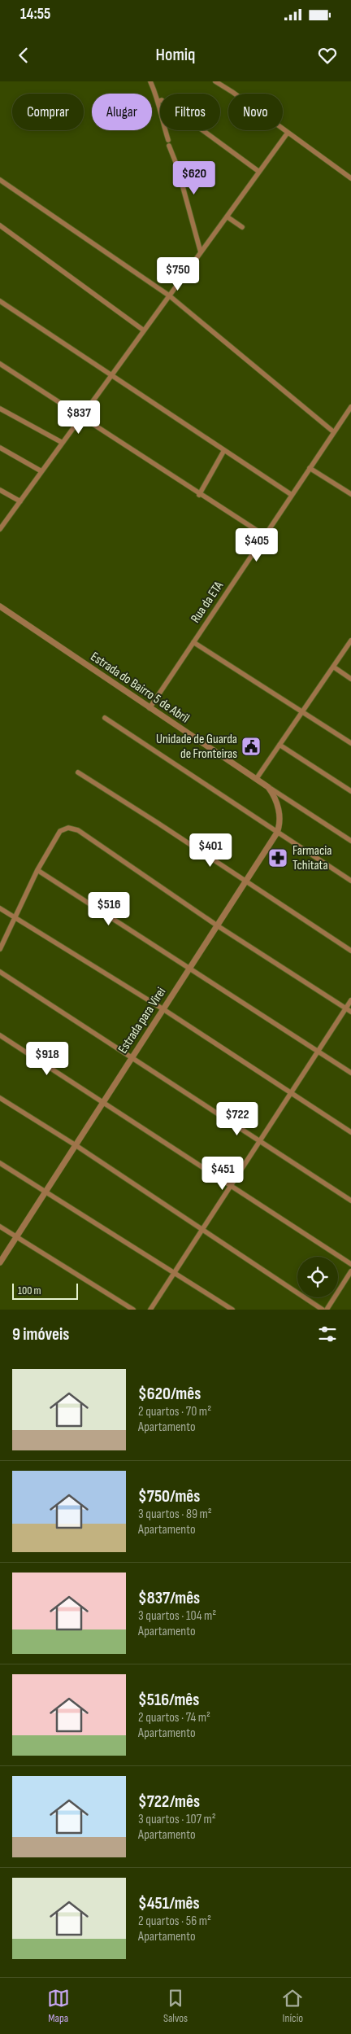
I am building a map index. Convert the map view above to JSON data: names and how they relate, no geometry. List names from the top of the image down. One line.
{"streets":{"street":["Rua da ETA","Estrada do Bairro 5 de Abril","Estrada para Virei"]},"crossings":[["Rua da ETA","Estrada do Bairro 5 de Abril"],["Estrada do Bairro 5 de Abril","Estrada para Virei"]],"places":{"public building":["Unidade de Guarda de Fronteiras"],"pharmacy":["Farmacia Tchitata"]},"scale_bar":"100 m","page":{"status":"14:55","header":"Homiq","chip":["Comprar","Alugar","Filtros","Novo"],"price":["$620","$750","$837","$405","$401","$516","$918","$722","$451"],"scale":"100 m","heading":"9 imóveis","list":[{"name":"$620/mês","note":"2 quartos · 70 m² · Apartamento"},{"name":"$750/mês","note":"3 quartos · 89 m² · Apartamento"},{"name":"$837/mês","note":"3 quartos · 104 m² · Apartamento"},{"name":"$516/mês","note":"2 quartos · 74 m² · Apartamento"},{"name":"$722/mês","note":"3 quartos · 107 m² · Apartamento"},{"name":"$451/mês","note":"2 quartos · 56 m² · Apartamento"}],"tabs":["Mapa","Salvos","Início"]}}
